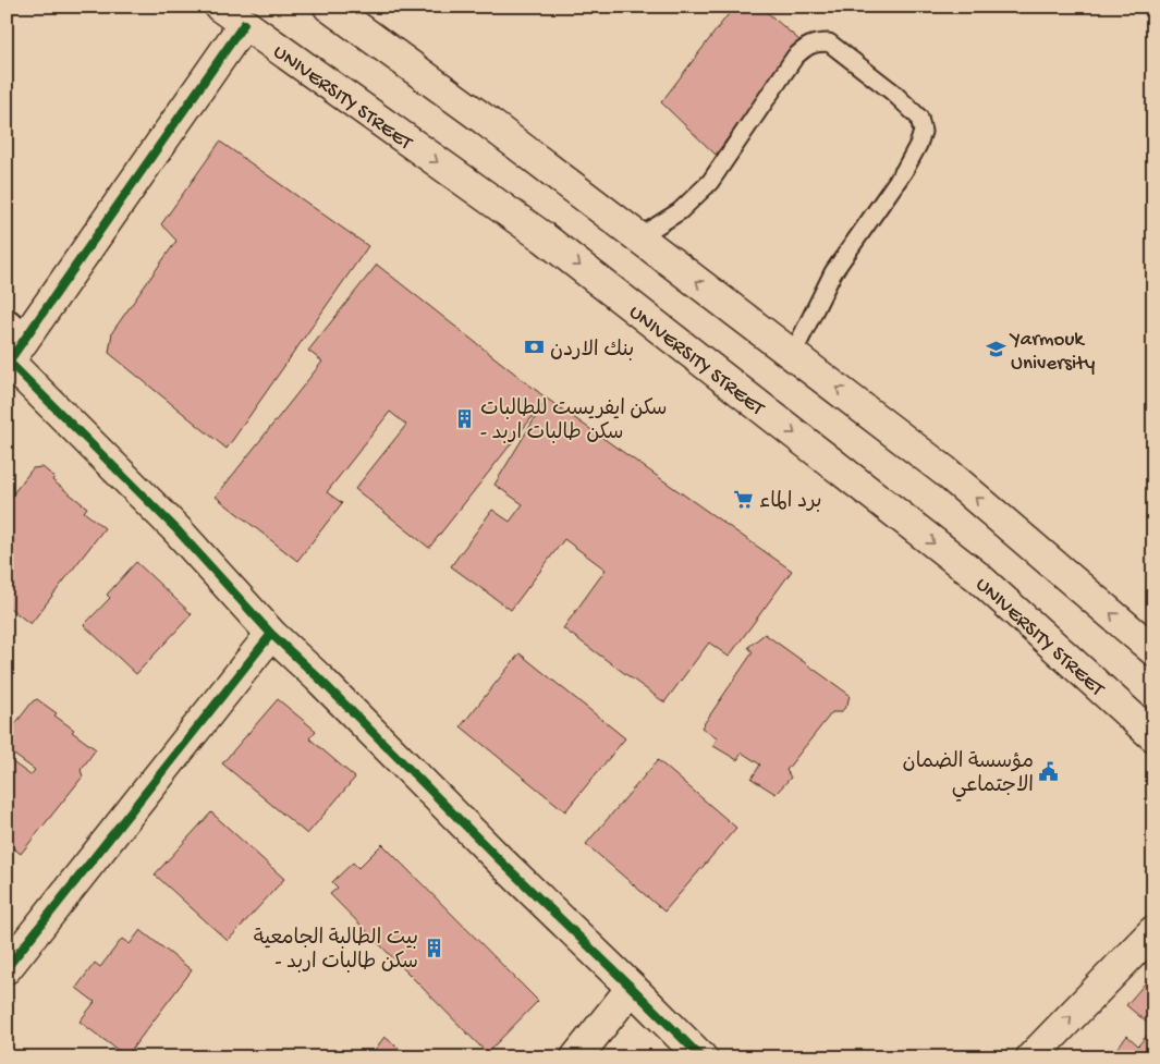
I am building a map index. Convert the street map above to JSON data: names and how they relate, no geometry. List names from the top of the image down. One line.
{"streets":{"main road":["UNIVERSITY STREET"]},"places":{"bank":["بنك الاردن"],"school or university":["Yarmouk University"],"building":["سكن ايفريست للطالبات - سكن طالبات اربد","بيت الطالبة الجامعية - سكن طالبات اربد"],"supermarket":["برد الماء"],"public building":["مؤسسة الضمان الاجتماعي"]}}
